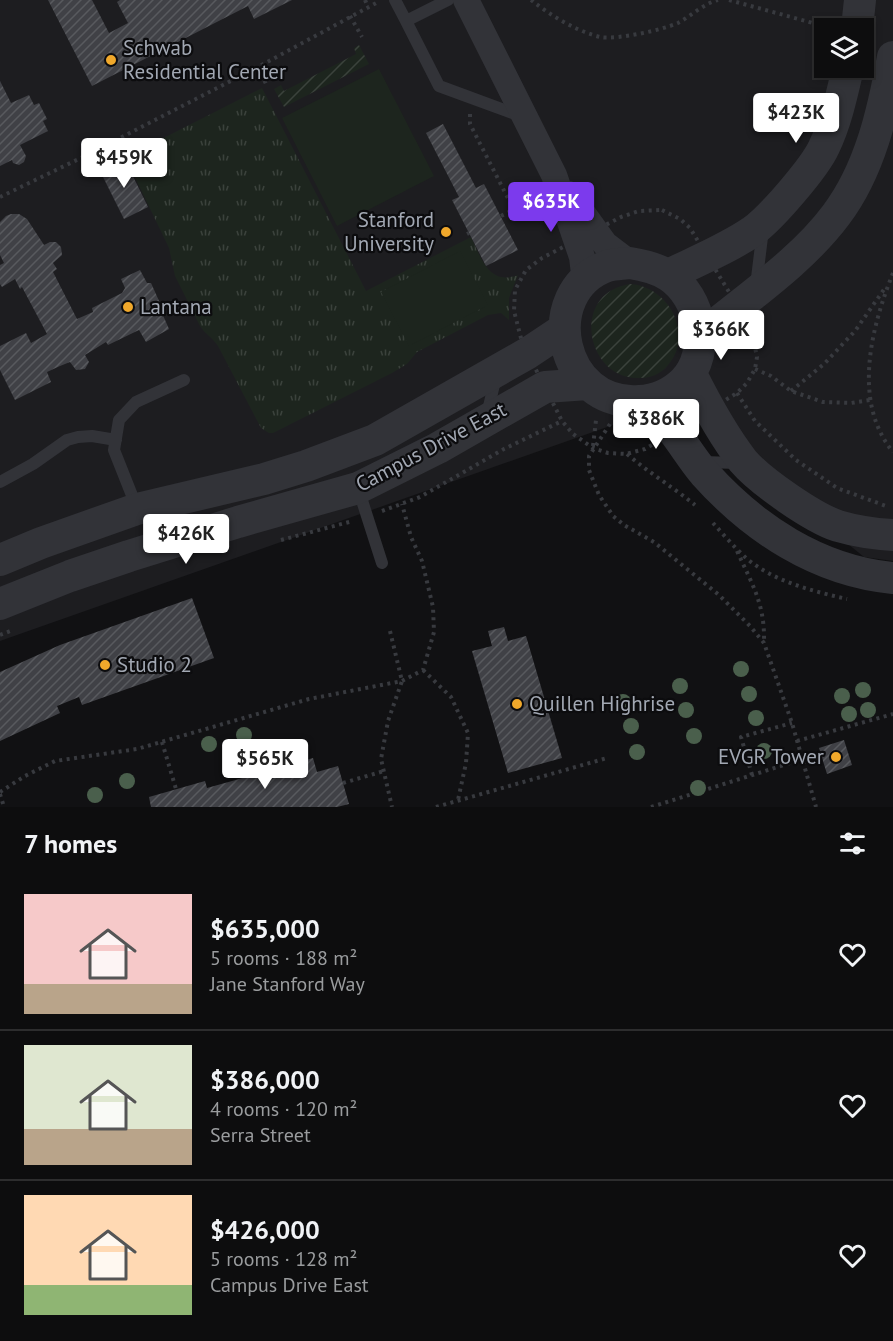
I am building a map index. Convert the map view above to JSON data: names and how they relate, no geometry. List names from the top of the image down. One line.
{"streets":{"street":["Campus Drive East"]},"places":["Schwab Residential Center","Stanford University","Lantana","Studio 2","Quillen Highrise","EVGR Tower"],"page":{"price":["$423K","$459K","$635K","$366K","$386K","$426K","$565K"],"heading":"7 homes","list":[{"name":"$635,000","note":"5 rooms · 188 m² · Jane Stanford Way"},{"name":"$386,000","note":"4 rooms · 120 m² · Serra Street"},{"name":"$426,000","note":"5 rooms · 128 m² · Campus Drive East"}]}}
